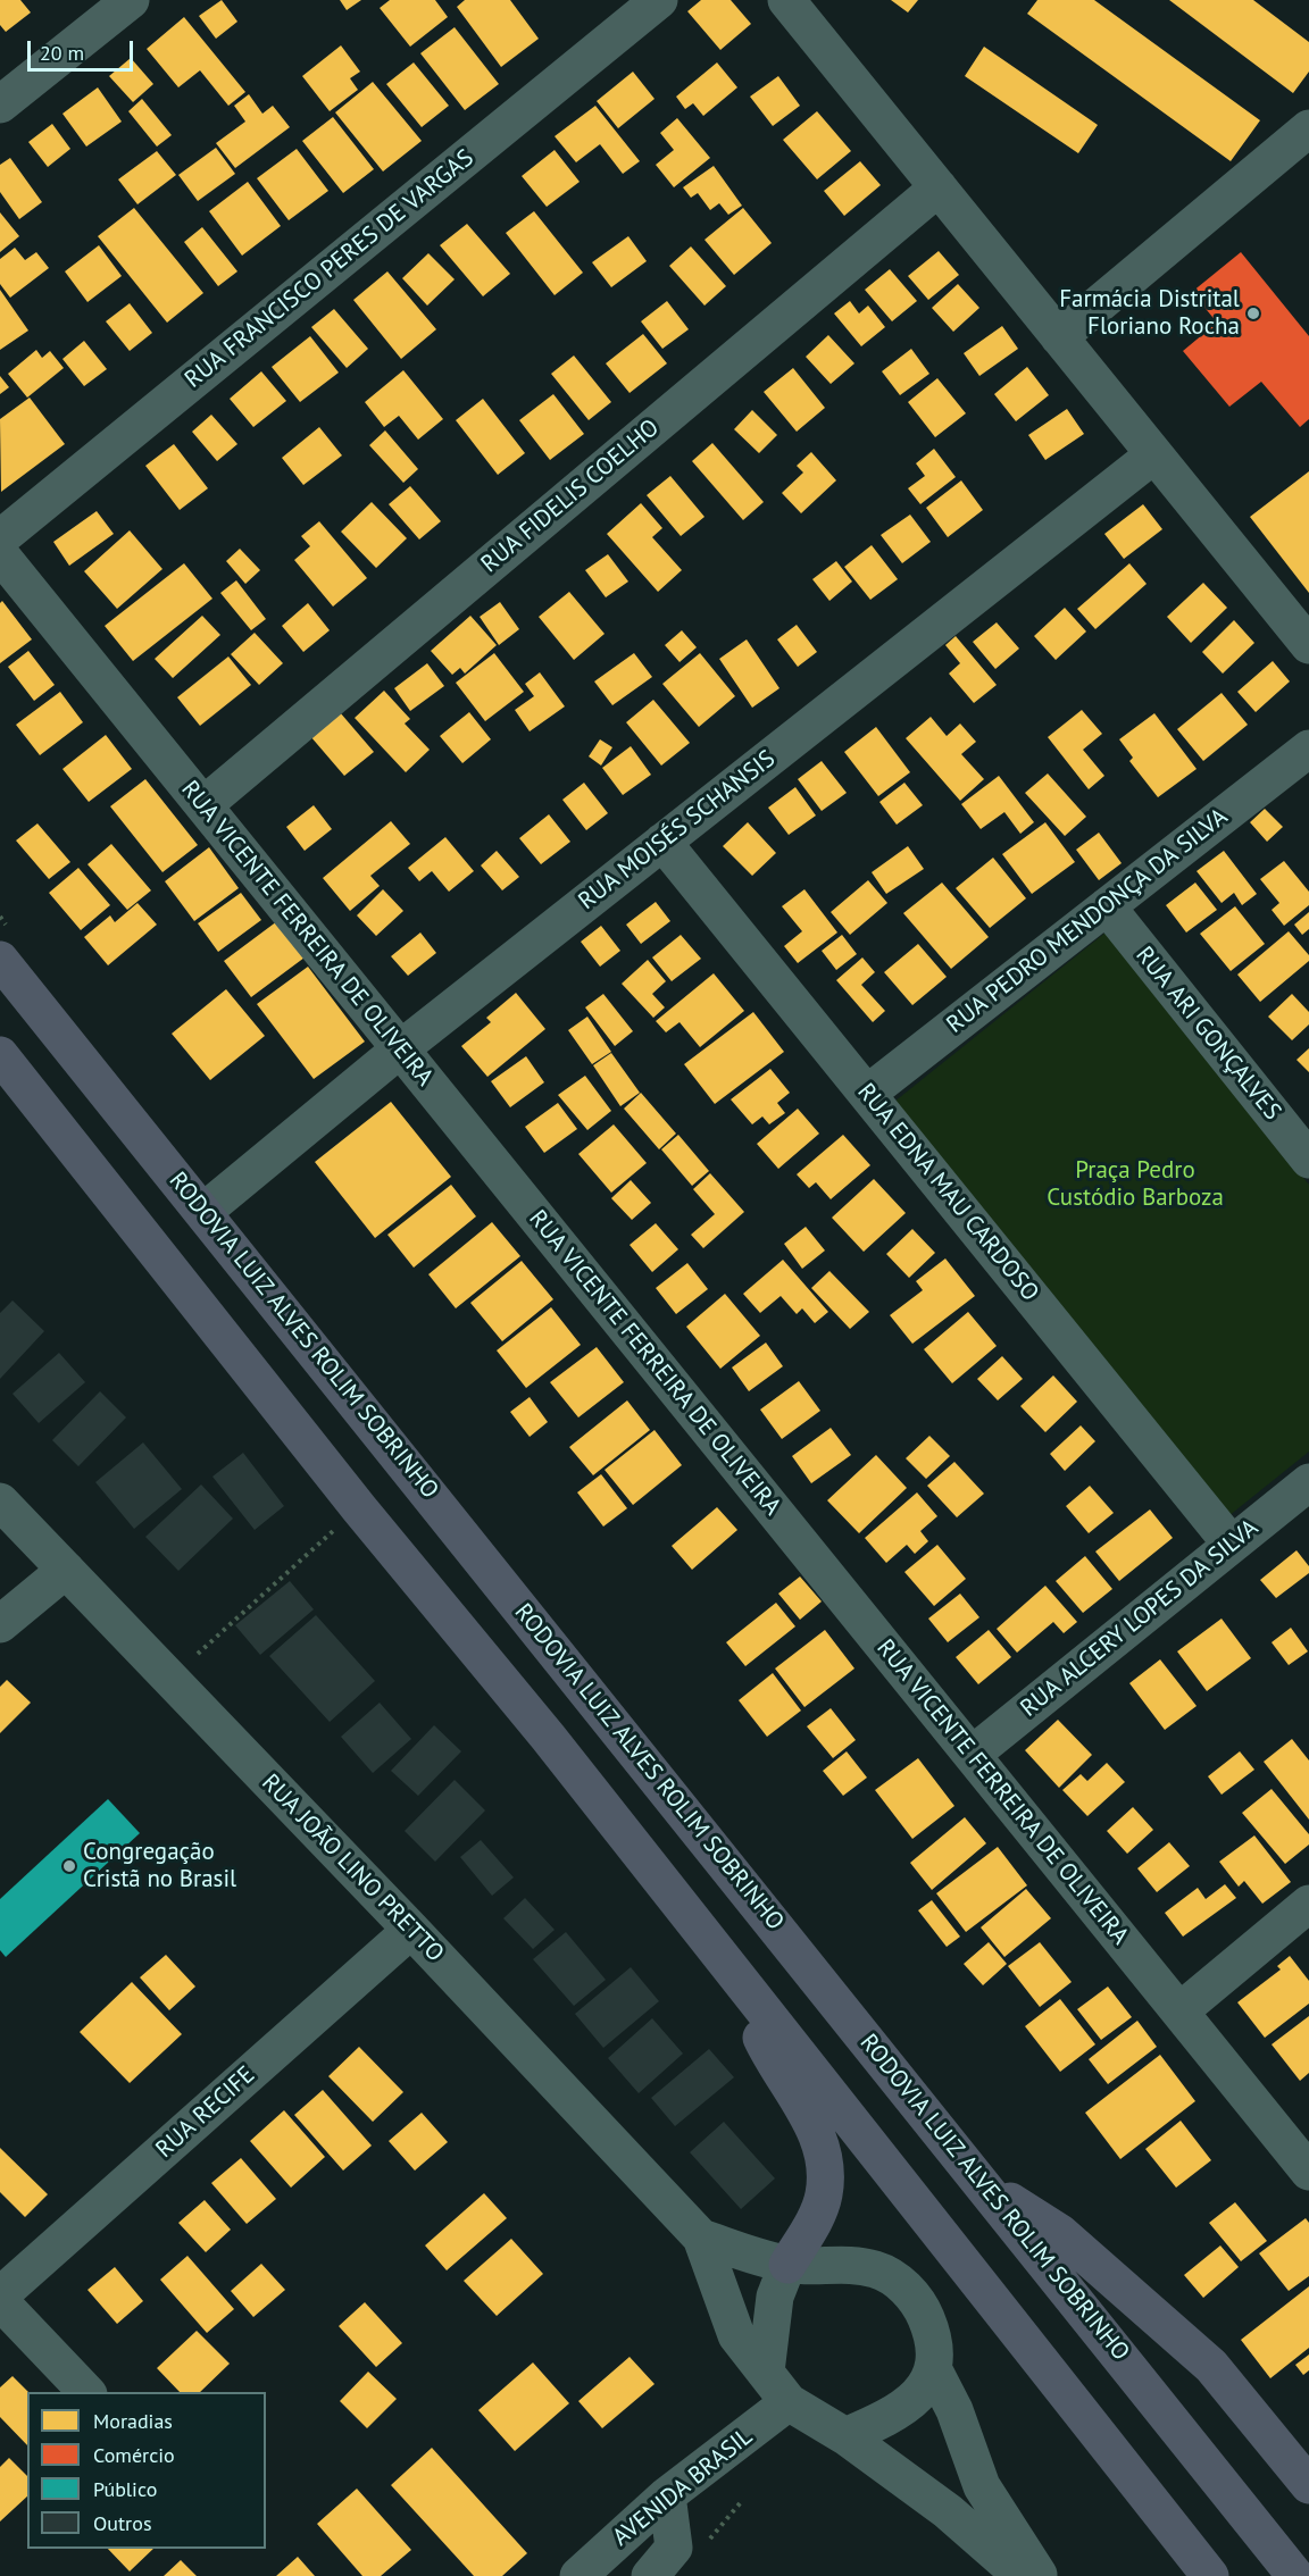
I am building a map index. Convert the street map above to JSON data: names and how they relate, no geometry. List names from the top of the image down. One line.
{"streets":{"highway":["RODOVIA LUIZ ALVES ROLIM SOBRINHO"],"street":["RUA FRANCISCO PERES DE VARGAS","RUA FIDELIS COELHO","RUA MOISÉS SCHANSIS","RUA PEDRO MENDONÇA DA SILVA","RUA VICENTE FERREIRA DE OLIVEIRA","RUA ARI GONÇALVES","RUA EDNA MAU CARDOSO","RUA ALCERY LOPES DA SILVA","RUA JOÃO LINO PRETTO","RUA RECIFE","AVENIDA BRASIL"]},"crossings":[["RUA FIDELIS COELHO","RUA VICENTE FERREIRA DE OLIVEIRA"],["RUA MOISÉS SCHANSIS","RUA VICENTE FERREIRA DE OLIVEIRA"],["RUA MOISÉS SCHANSIS","RUA EDNA MAU CARDOSO"],["RUA MOISÉS SCHANSIS","RODOVIA LUIZ ALVES ROLIM SOBRINHO"],["RUA PEDRO MENDONÇA DA SILVA","RUA ARI GONÇALVES"],["RUA PEDRO MENDONÇA DA SILVA","RUA EDNA MAU CARDOSO"],["RUA VICENTE FERREIRA DE OLIVEIRA","RUA ALCERY LOPES DA SILVA"],["RUA EDNA MAU CARDOSO","RUA ALCERY LOPES DA SILVA"],["RUA JOÃO LINO PRETTO","RUA RECIFE"],["RUA JOÃO LINO PRETTO","AVENIDA BRASIL"]],"parks":["Praça Pedro Custódio Barboza"],"places":["Farmácia Distrital Floriano Rocha","Congregação Cristã no Brasil"],"legend":["Moradias","Comércio","Público","Outros"],"scale_bar":"20 m"}
